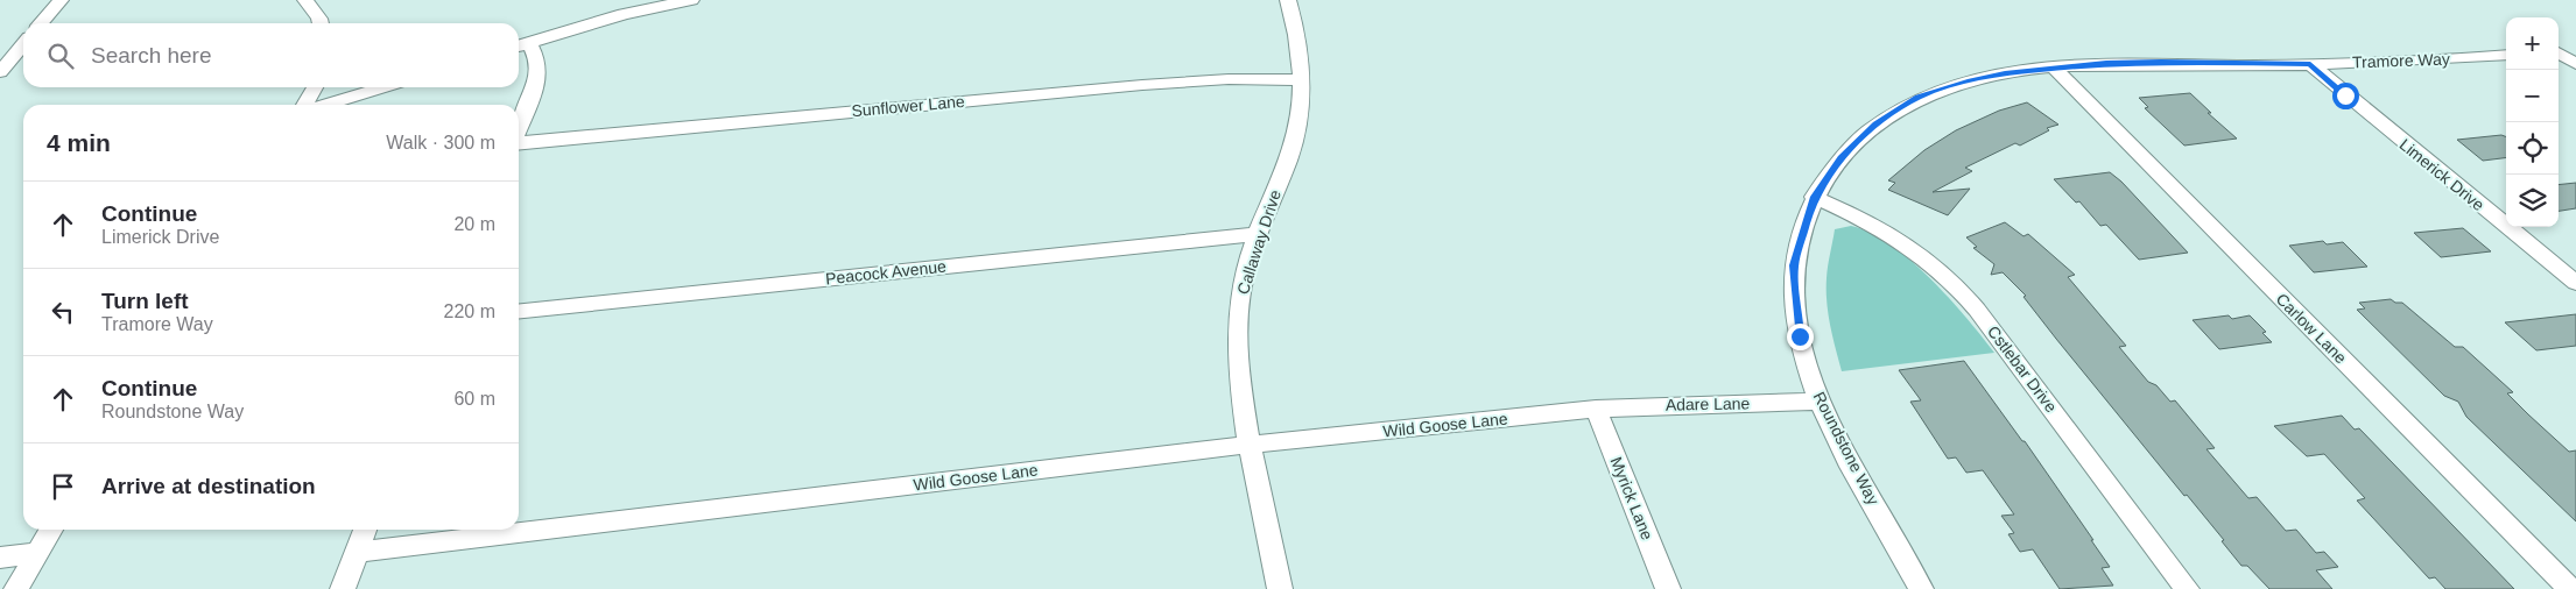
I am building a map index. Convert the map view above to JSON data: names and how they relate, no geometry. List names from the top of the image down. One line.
{"streets":{"street":["Tramore Way","Sunflower Lane","Limerick Drive","Callaway Drive","Peacock Avenue","Carlow Lane","Cstlebar Drive","Adare Lane","Wild Goose Lane","Roundstone Way","Myrick Lane"]},"crossings":[["Tramore Way","Limerick Drive"],["Tramore Way","Carlow Lane"],["Tramore Way","Cstlebar Drive"],["Tramore Way","Roundstone Way"],["Sunflower Lane","Callaway Drive"],["Callaway Drive","Peacock Avenue"],["Callaway Drive","Wild Goose Lane"],["Cstlebar Drive","Roundstone Way"],["Adare Lane","Wild Goose Lane"],["Adare Lane","Roundstone Way"],["Adare Lane","Myrick Lane"],["Wild Goose Lane","Myrick Lane"]],"page":{"map_buttons":["+","−"],"search":"Search here","heading":["4 min","Walk · 300 m"],"list":[["Continue","Limerick Drive","20 m"],["Turn left","Tramore Way","220 m"],["Continue","Roundstone Way","60 m"],"Arrive at destination"]}}
